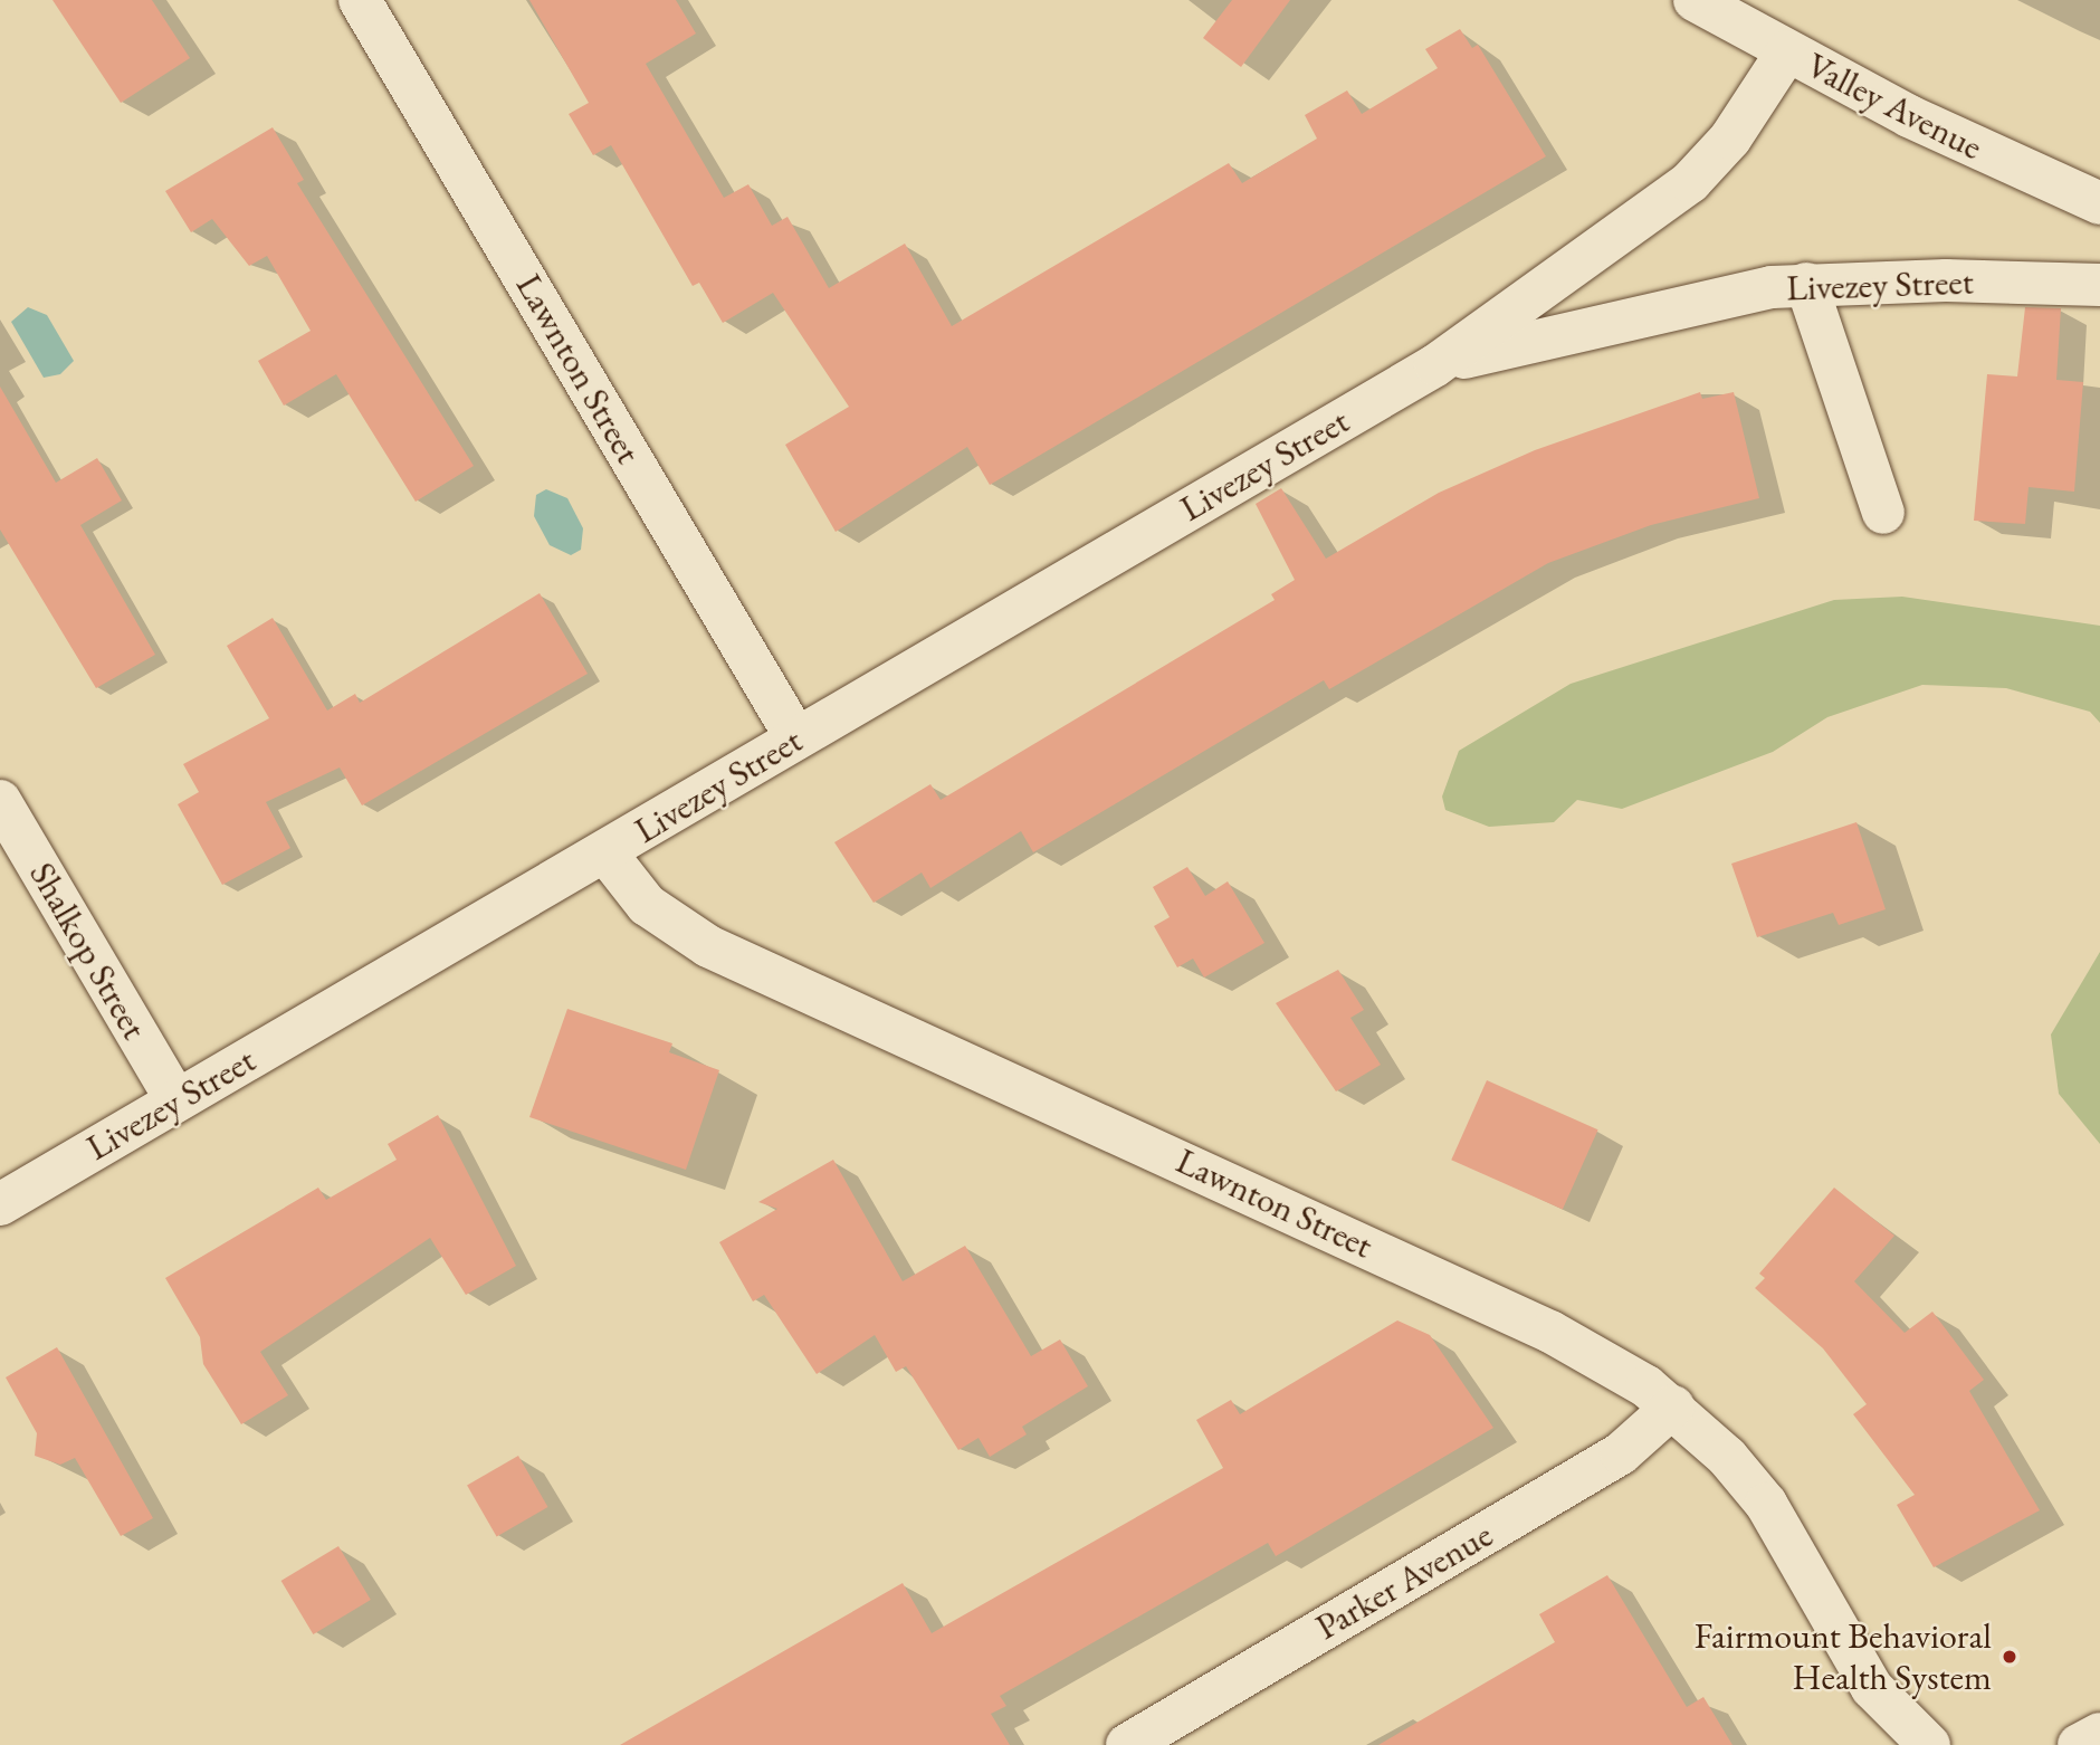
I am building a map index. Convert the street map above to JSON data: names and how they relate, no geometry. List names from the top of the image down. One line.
{"streets":{"street":["Valley Avenue","Livezey Street","Lawnton Street","Shalkop Street","Parker Avenue"]},"crossings":[["Valley Avenue","Livezey Street"],["Livezey Street","Lawnton Street"],["Livezey Street","Shalkop Street"],["Lawnton Street","Parker Avenue"]],"places":["Fairmount Behavioral Health System"]}
